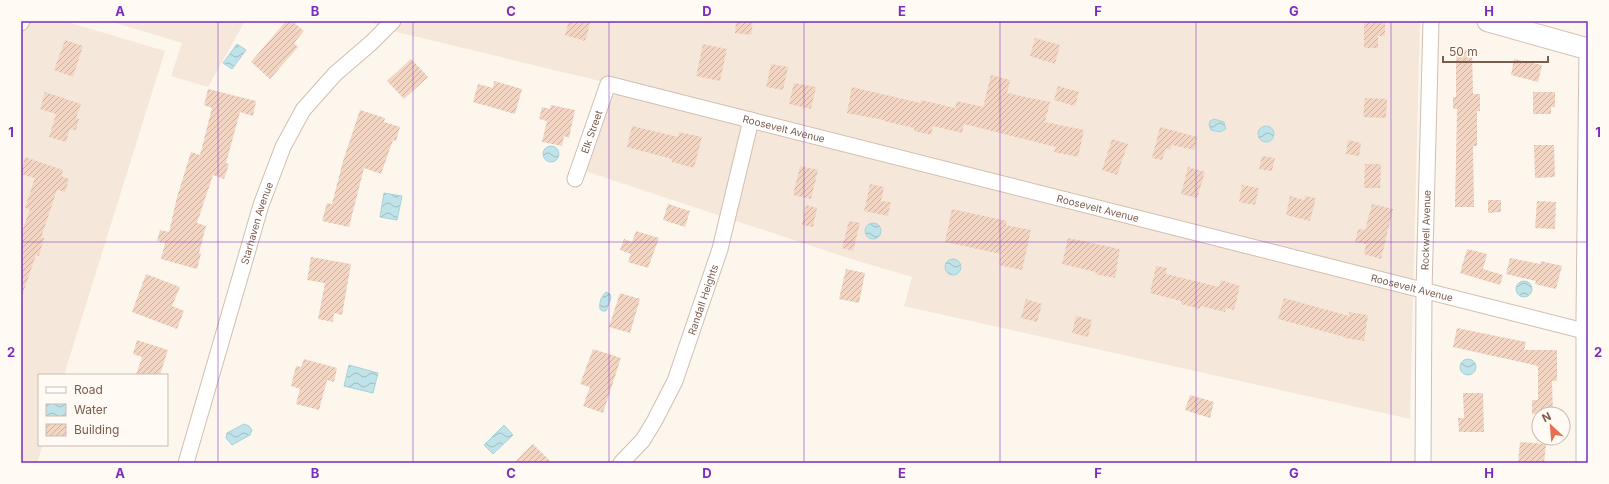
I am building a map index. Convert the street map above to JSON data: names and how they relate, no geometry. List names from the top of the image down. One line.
{"streets":{"street":["Roosevelt Avenue","Elk Street","Starhaven Avenue","Rockwell Avenue","Randall Heights"]},"crossings":[["Roosevelt Avenue","Elk Street"],["Roosevelt Avenue","Rockwell Avenue"],["Roosevelt Avenue","Randall Heights"]],"legend":["Road","Water","Building"],"scale_bar":"50 m","north":"top left","grid":{"columns":["A","B","C","D","E","F","G","H"],"rows":["1","2"]}}
